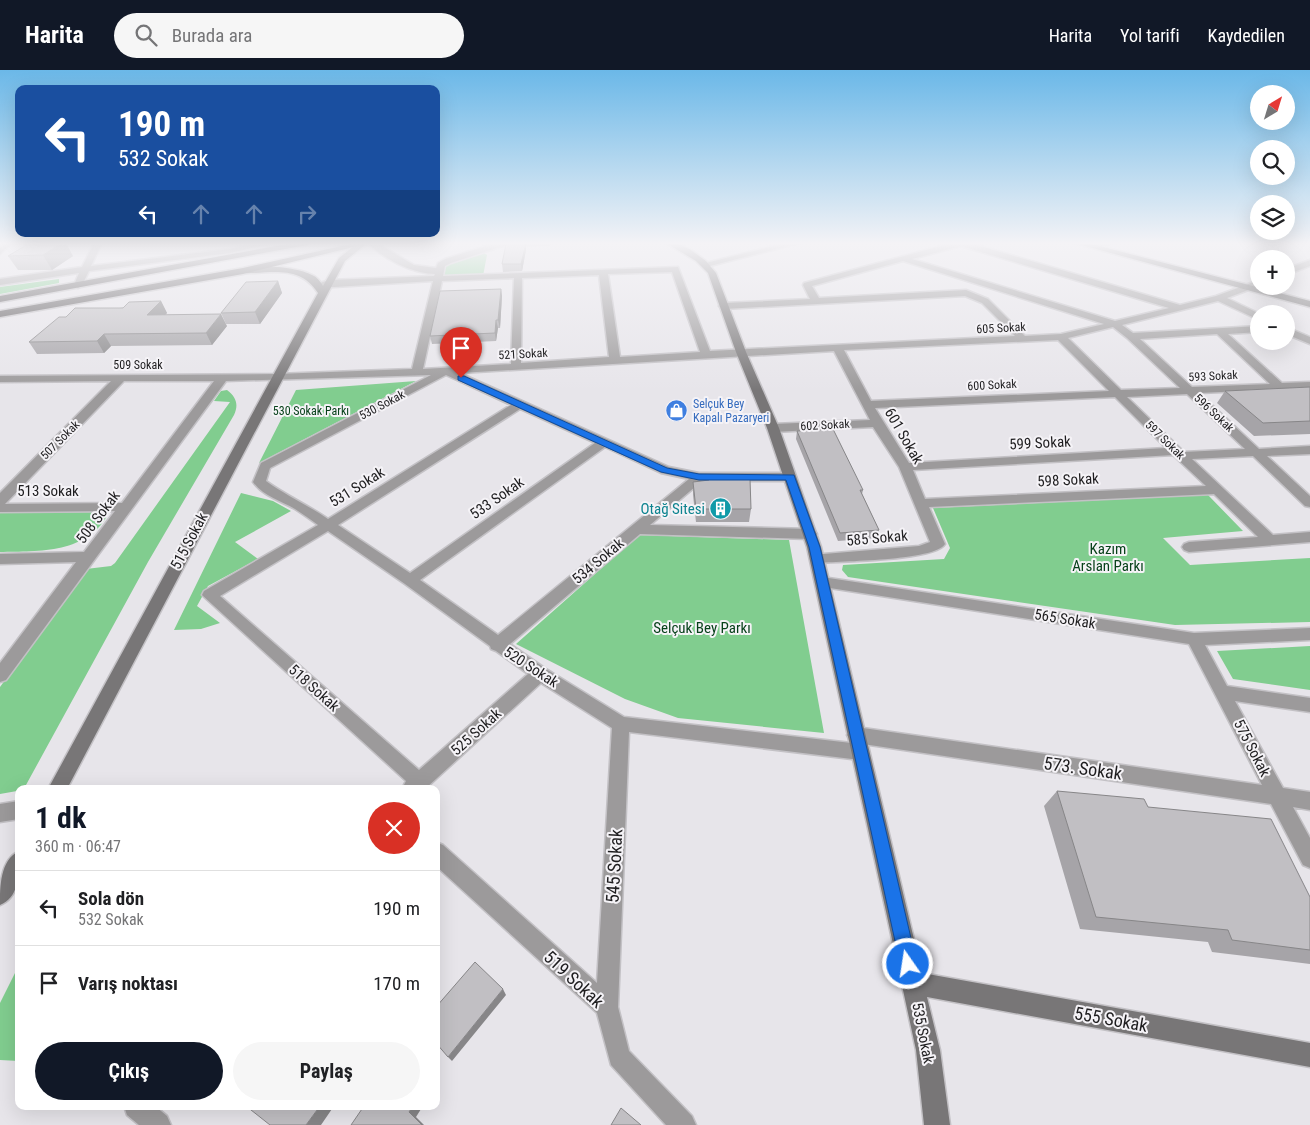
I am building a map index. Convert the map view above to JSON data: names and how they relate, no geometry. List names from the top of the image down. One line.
{"streets":{"street":["605 Sokak","521 Sokak","509 Sokak","593 Sokak","600 Sokak","530 Sokak","596 Sokak","602 Sokak","601 Sokak","507 Sokak","597 Sokak","599 Sokak","598 Sokak","531 Sokak","513 Sokak","533 Sokak","508 Sokak","585 Sokak","515 Sokak","534 Sokak","565 Sokak","520 Sokak","518 Sokak","525 Sokak","575 Sokak","573. Sokak","545 Sokak","519 Sokak","555 Sokak","535 Sokak"]},"crossings":[["605 Sokak","521 Sokak"],["605 Sokak","596 Sokak"],["605 Sokak","601 Sokak"],["605 Sokak","597 Sokak"],["605 Sokak","535 Sokak"],["521 Sokak","509 Sokak"],["521 Sokak","530 Sokak"],["521 Sokak","515 Sokak"],["521 Sokak","535 Sokak"],["509 Sokak","507 Sokak"],["509 Sokak","508 Sokak"],["509 Sokak","515 Sokak"],["593 Sokak","600 Sokak"],["593 Sokak","596 Sokak"],["593 Sokak","597 Sokak"],["600 Sokak","601 Sokak"],["600 Sokak","597 Sokak"],["530 Sokak","520 Sokak"],["596 Sokak","599 Sokak"],["602 Sokak","601 Sokak"],["602 Sokak","535 Sokak"],["601 Sokak","599 Sokak"],["601 Sokak","598 Sokak"],["601 Sokak","585 Sokak"],["597 Sokak","599 Sokak"],["597 Sokak","598 Sokak"],["531 Sokak","520 Sokak"],["531 Sokak","518 Sokak"],["513 Sokak","508 Sokak"],["533 Sokak","520 Sokak"],["585 Sokak","535 Sokak"],["534 Sokak","520 Sokak"],["565 Sokak","575 Sokak"],["565 Sokak","535 Sokak"],["520 Sokak","525 Sokak"],["520 Sokak","573. Sokak"],["520 Sokak","545 Sokak"],["520 Sokak","535 Sokak"],["518 Sokak","525 Sokak"],["575 Sokak","573. Sokak"],["573. Sokak","535 Sokak"],["545 Sokak","519 Sokak"],["555 Sokak","535 Sokak"]],"parks":["530 Sokak Parkı","Kazım Arslan Parkı","Selçuk Bey Parkı"],"places":{"shop":["Selçuk Bey Kapalı Pazaryeri"],"building":["Otağ Sitesi"]},"north":"top right","page":{"header":"Harita","search":"Burada ara","nav":["Harita","Yol tarifi","Kaydedilen"],"map_buttons":["+","−"],"turn":["190 m","532 Sokak"],"heading":["1 dk","360 m · 06:47"],"list":[{"name":"Sola dön","note":"532 Sokak","value":"190 m"},{"name":"Varış noktası","value":"170 m"}],"buttons":["Çıkış","Paylaş"]}}
